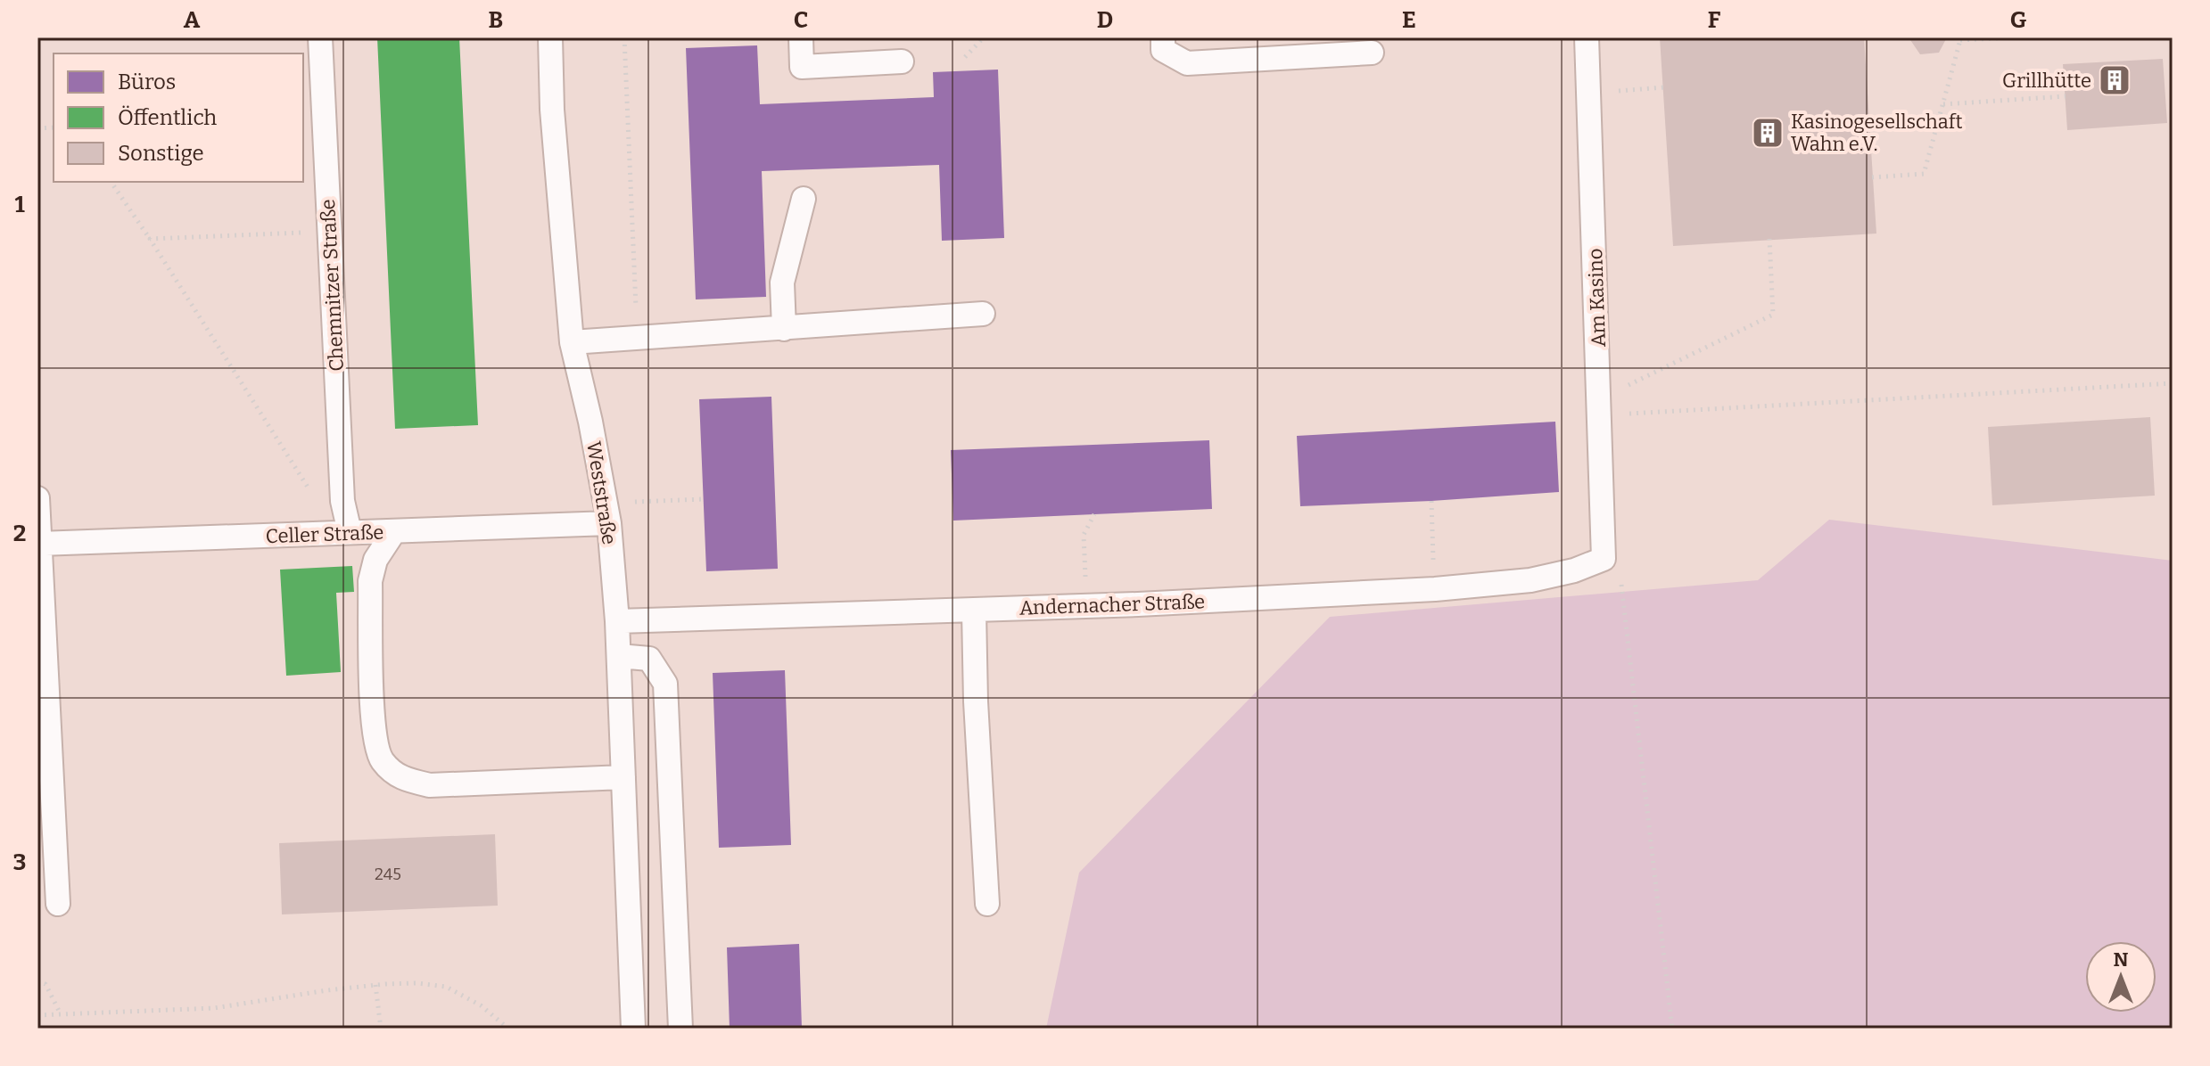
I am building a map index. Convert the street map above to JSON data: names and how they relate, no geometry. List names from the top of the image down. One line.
{"streets":{"lane":["Chemnitzer Straße","Am Kasino","Weststraße","Celler Straße","Andernacher Straße"]},"crossings":[["Chemnitzer Straße","Celler Straße"],["Am Kasino","Andernacher Straße"],["Weststraße","Celler Straße"],["Weststraße","Andernacher Straße"]],"places":{"building":["Grillhütte","Kasinogesellschaft Wahn e.V."]},"house_numbers":["245"],"legend":["Büros","Öffentlich","Sonstige"],"north":"top","grid":{"columns":["A","B","C","D","E","F","G"],"rows":["1","2","3"]}}
